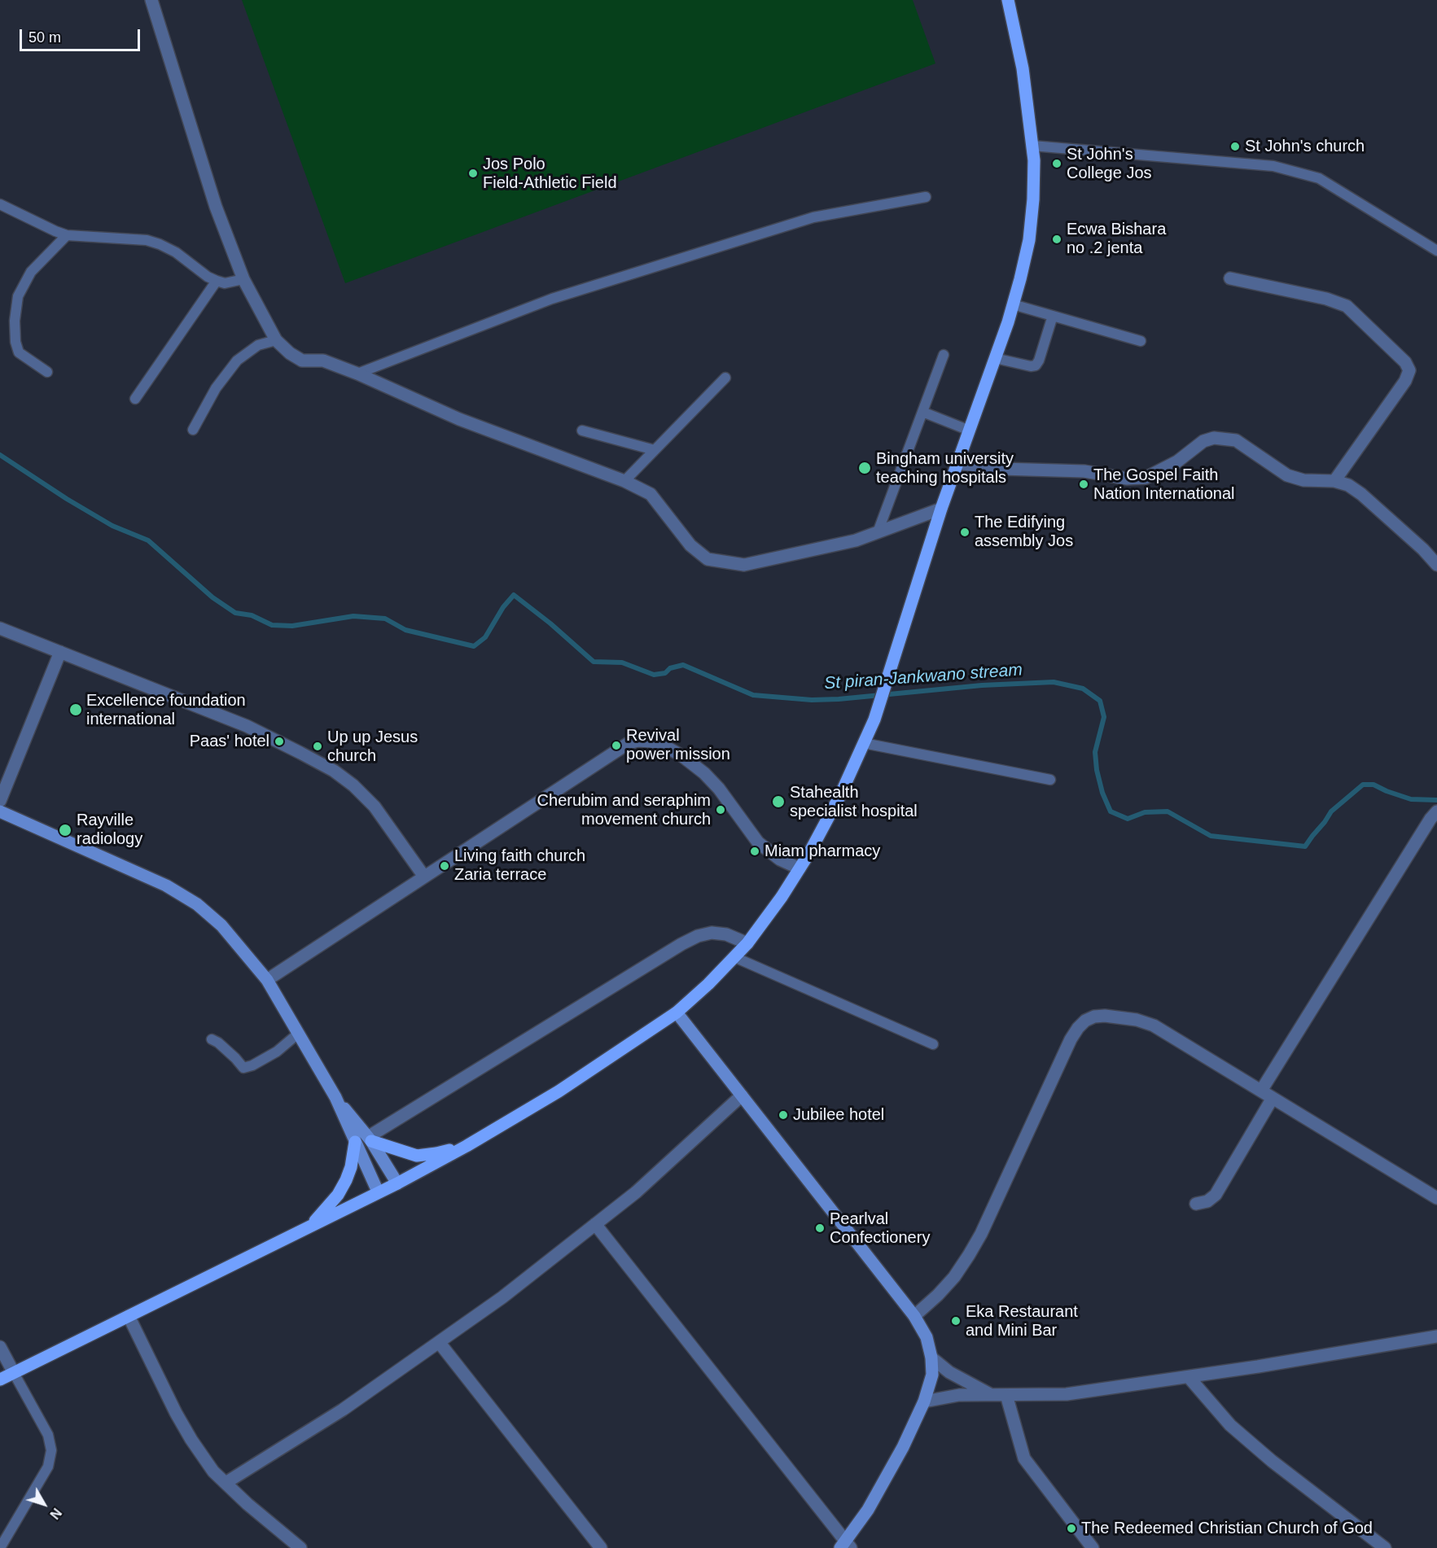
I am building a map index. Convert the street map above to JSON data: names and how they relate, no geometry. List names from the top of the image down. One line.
{"water":["St piran-Jankwano stream"],"places":["St John's church","St John's College Jos","Jos Polo Field-Athletic Field","Ecwa Bishara no .2 jenta","Bingham university teaching hospitals","The Gospel Faith Nation International","The Edifying assembly Jos","Excellence foundation international","Paas' hotel","Revival power mission","Up up Jesus church","Stahealth specialist hospital","Cherubim and seraphim movement church","Rayville radiology","Miam pharmacy","Living faith church Zaria terrace","Jubilee hotel","Pearlval Confectionery","Eka Restaurant and Mini Bar","The Redeemed Christian Church of God"],"scale_bar":"50 m","north":"bottom right"}
